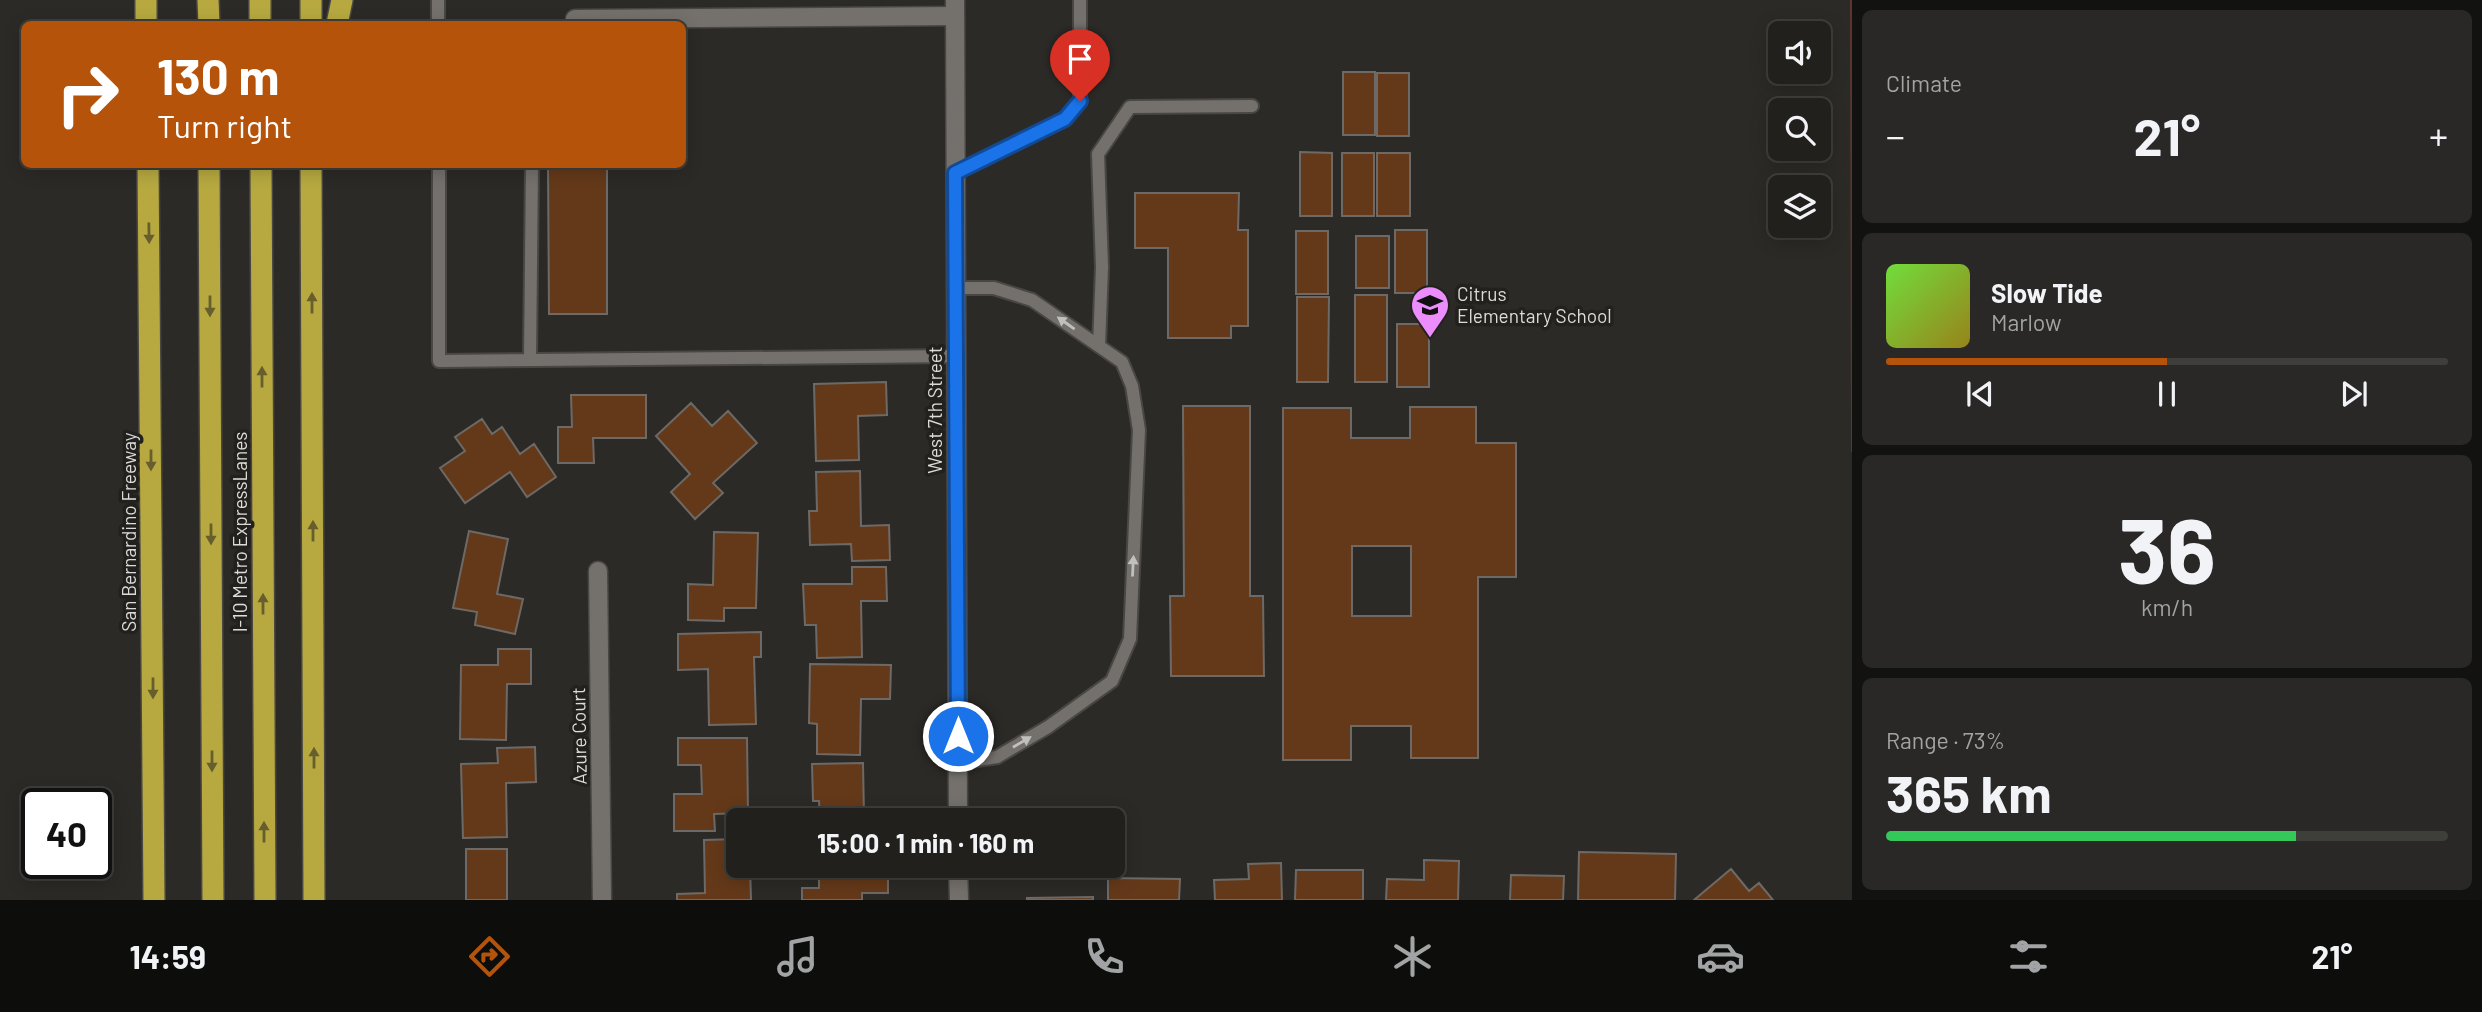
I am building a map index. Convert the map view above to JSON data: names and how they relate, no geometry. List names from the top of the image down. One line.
{"streets":{"highway":["San Bernardino Freeway","I-10 Metro ExpressLanes"],"street":["West 7th Street","Azure Court"]},"places":{"school or university":["Citrus Elementary School"]},"page":{"tile":["Climate",["36","km/h"],["Range · 73%","365 km"]],"turn":["130 m","Turn right"],"heat":["−","21°","+"],"song":["Slow Tide","Marlow"],"limit":"40","trip":"15:00 · 1 min · 160 m","tabs":["14:59","21°"]}}
